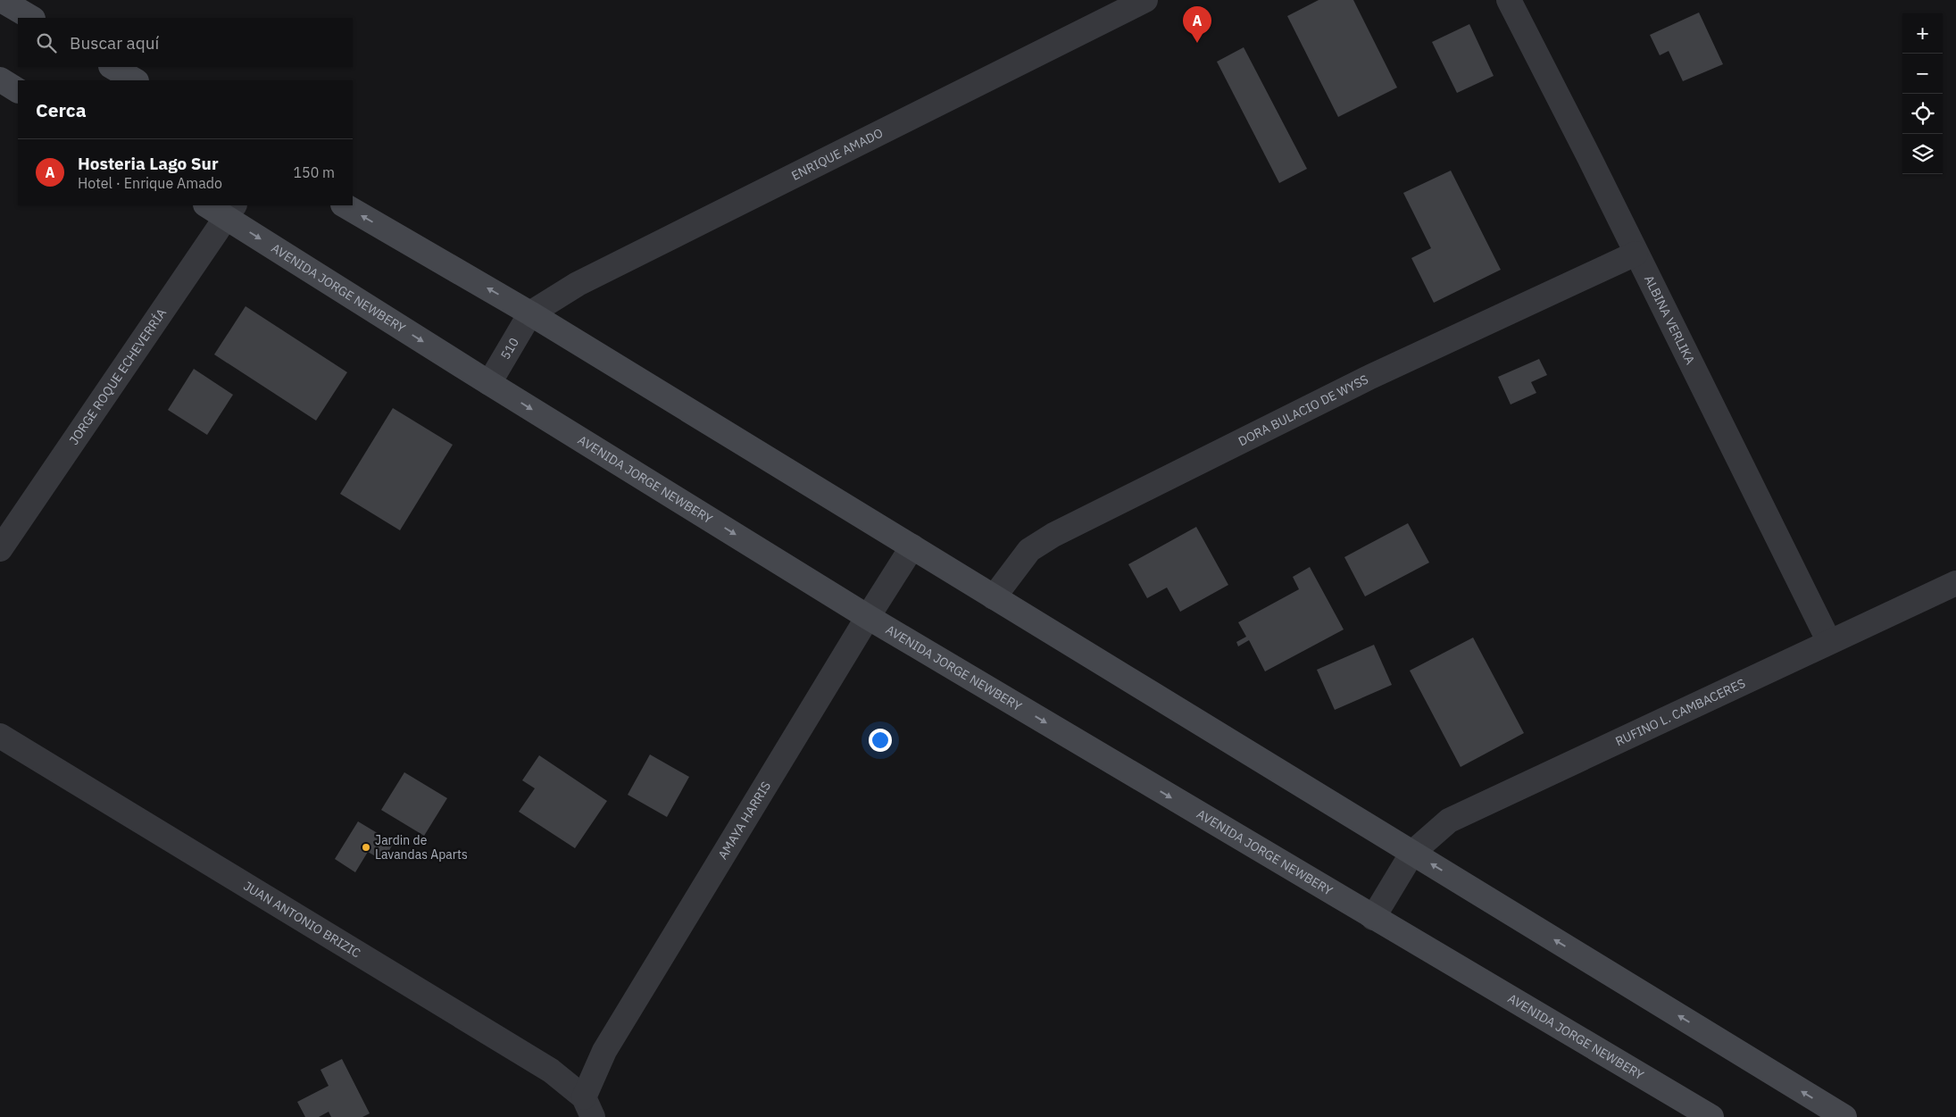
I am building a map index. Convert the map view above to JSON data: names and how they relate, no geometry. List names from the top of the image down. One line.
{"streets":{"street":["ENRIQUE AMADO","AVENIDA JORGE NEWBERY","ALBINA VERLIKA","510","JORGE ROQUE ECHEVERRÍA","DORA BULACIO DE WYSS","RUFINO L. CAMBACERES","AMAYA HARRIS","JUAN ANTONIO BRIZIC"]},"crossings":[["ENRIQUE AMADO","510"],["AVENIDA JORGE NEWBERY","510"],["AVENIDA JORGE NEWBERY","JORGE ROQUE ECHEVERRÍA"],["AVENIDA JORGE NEWBERY","RUFINO L. CAMBACERES"],["AVENIDA JORGE NEWBERY","AMAYA HARRIS"],["ALBINA VERLIKA","DORA BULACIO DE WYSS"],["ALBINA VERLIKA","RUFINO L. CAMBACERES"],["AMAYA HARRIS","JUAN ANTONIO BRIZIC"]],"places":["Jardin de Lavandas Aparts"],"page":{"pins":"A","map_buttons":["+","−"],"search":"Buscar aquí","heading":"Cerca","list":[{"mark":"A","name":"Hosteria Lago Sur","note":"Hotel · Enrique Amado","value":"150 m"}]}}
